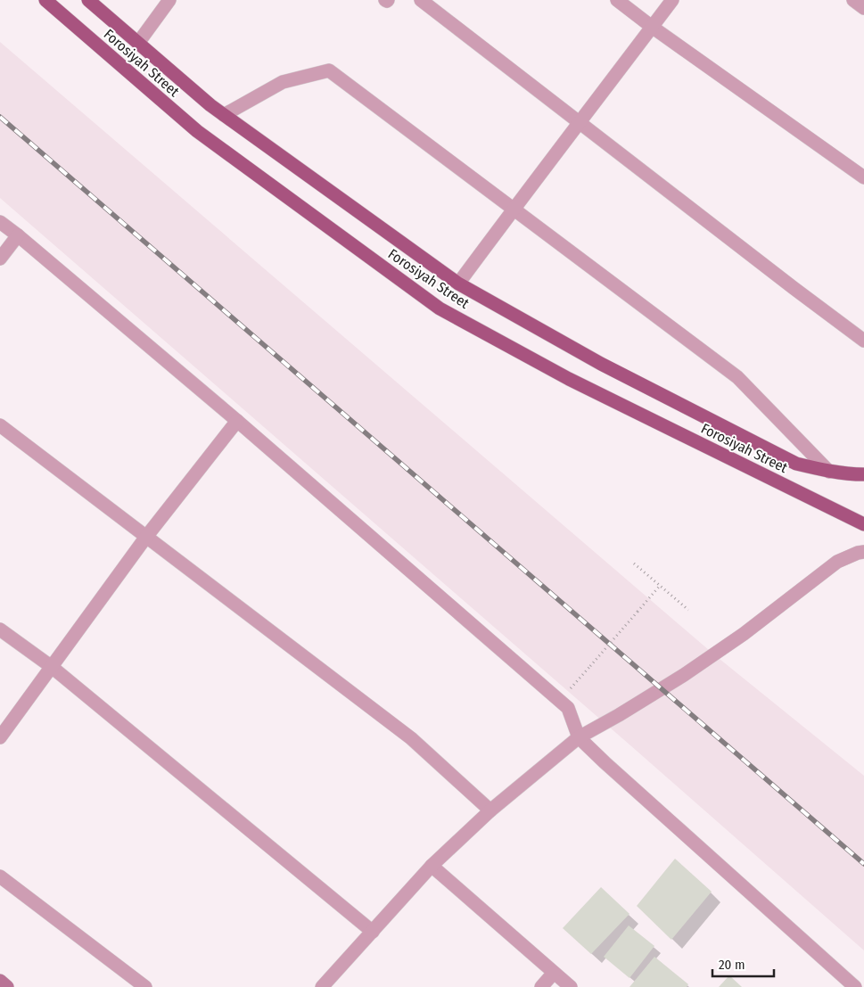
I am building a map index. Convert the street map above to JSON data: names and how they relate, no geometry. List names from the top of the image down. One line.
{"streets":{"main road":["Forosiyah Street"]},"scale_bar":"20 m"}
